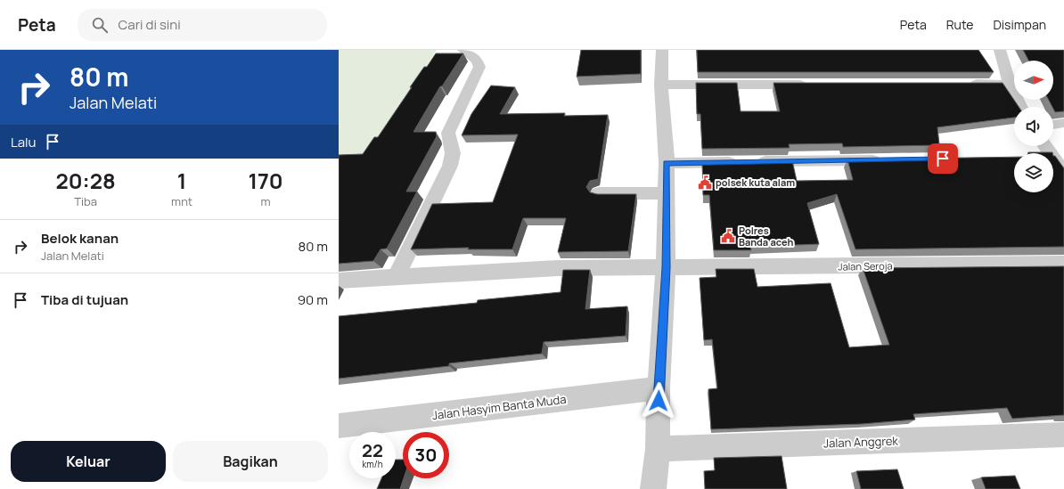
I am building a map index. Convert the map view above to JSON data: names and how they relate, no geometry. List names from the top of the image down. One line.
{"streets":{"street":["Jalan Seroja","Jalan Hasyim Banta Muda","Jalan Anggrek"]},"places":{"public building":["polsek kuta alam","Polres Banda aceh"]},"north":"right","page":{"header":"Peta","search":"Cari di sini","nav":["Peta","Rute","Disimpan"],"turn":["80 m","Jalan Melati"],"then":"Lalu","eta":["20:28","Tiba","1","mnt","170","m"],"list":[{"name":"Belok kanan","note":"Jalan Melati","value":"80 m"},{"name":"Tiba di tujuan","value":"90 m"}],"speed":"22 km/h","limit":"30","buttons":["Keluar","Bagikan"]}}
